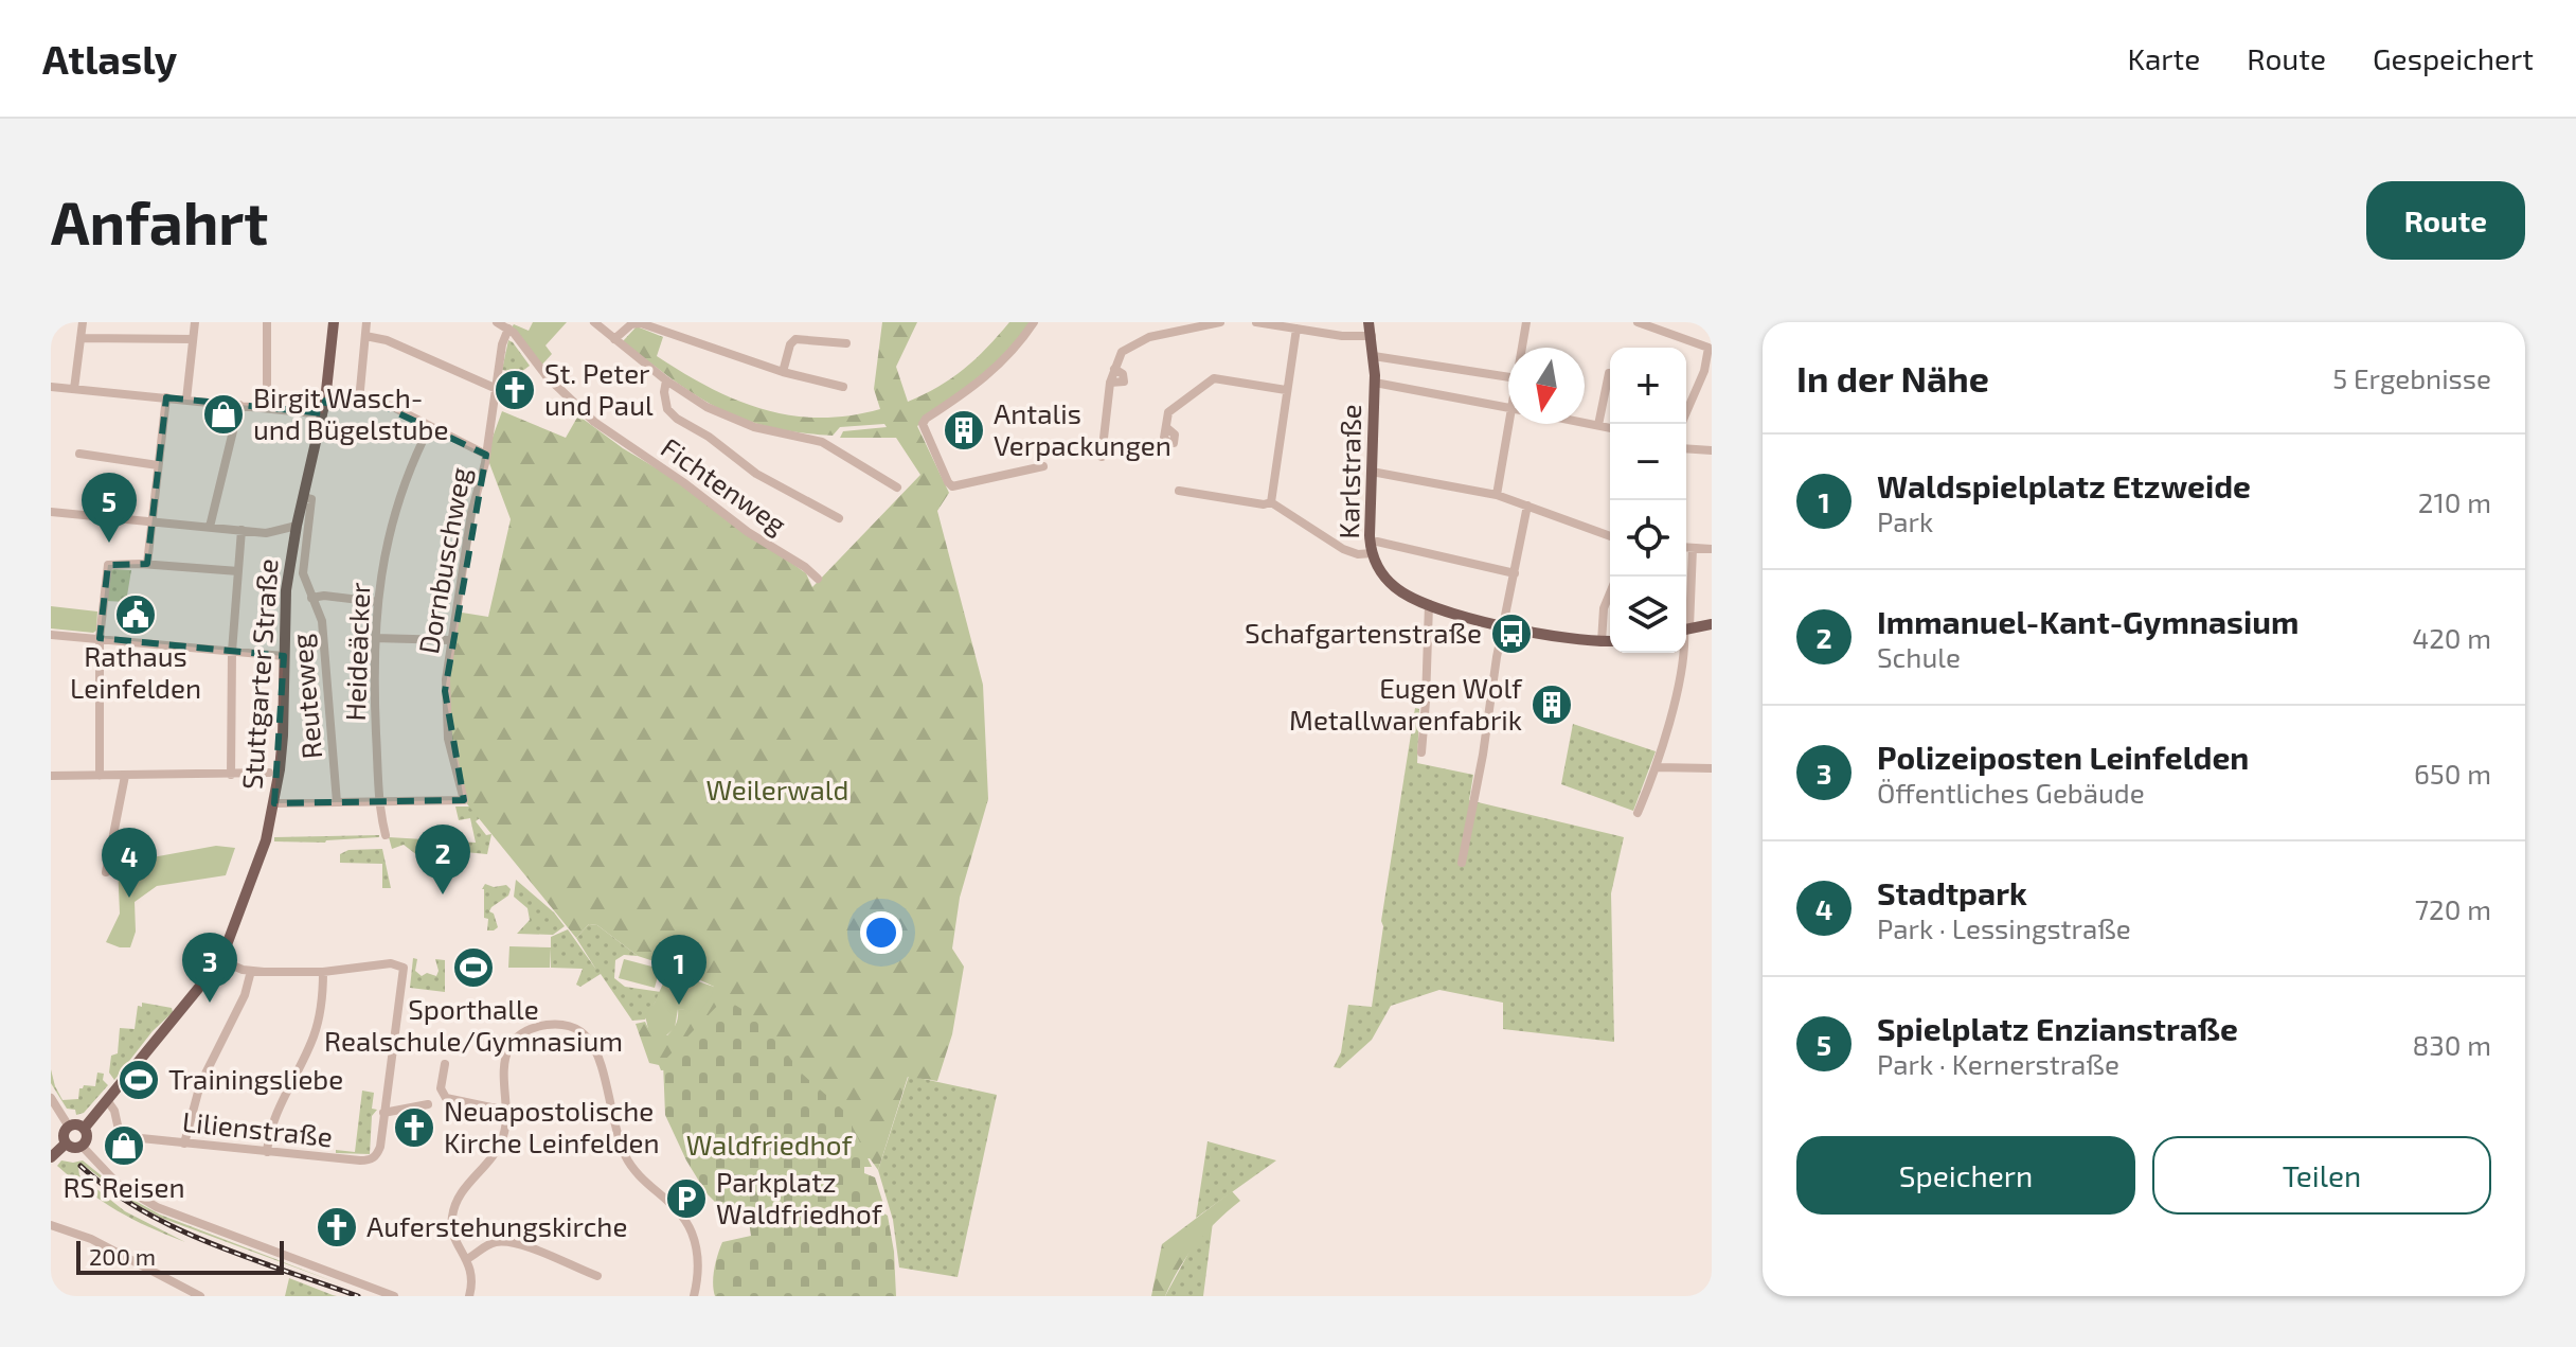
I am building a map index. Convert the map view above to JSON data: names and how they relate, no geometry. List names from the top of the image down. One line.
{"streets":{"main road":["Karlstraße","Stuttgarter Straße"],"street":["Fichtenweg","Dornbuschweg","Heideäcker","Reuteweg","Lilienstraße"]},"crossings":[["Fichtenweg","Dornbuschweg"],["Dornbuschweg","Heideäcker"],["Stuttgarter Straße","Reuteweg"],["Stuttgarter Straße","Lilienstraße"]],"parks":["Weilerwald","Waldfriedhof"],"places":{"church":["St. Peter und Paul","Neuapostolische Kirche Leinfelden","Auferstehungskirche"],"shop":["Birgit Wasch- und Bügelstube","RS Reisen"],"building":["Antalis Verpackungen","Eugen Wolf Metallwarenfabrik"],"public building":["Rathaus Leinfelden"],"bus stop":["Schafgartenstraße"],"sports":["Sporthalle Realschule/Gymnasium","Trainingsliebe"],"parking":["Parkplatz Waldfriedhof"]},"scale_bar":"200 m","north":"bottom","page":{"header":"Atlasly","nav":["Karte","Route","Gespeichert"],"buttons":["Route",["Speichern","Teilen"]],"title":"Anfahrt","heading":["In der Nähe","5 Ergebnisse"],"map_buttons":["+","−"],"list":[{"mark":"1","name":"Waldspielplatz Etzweide","note":"Park","value":"210 m"},{"mark":"2","name":"Immanuel-Kant-Gymnasium","note":"Schule","value":"420 m"},{"mark":"3","name":"Polizeiposten Leinfelden","note":"Öffentliches Gebäude","value":"650 m"},{"mark":"4","name":"Stadtpark","note":"Park · Lessingstraße","value":"720 m"},{"mark":"5","name":"Spielplatz Enzianstraße","note":"Park · Kernerstraße","value":"830 m"}],"pins":["5","2","4","3","1"],"scale":"200 m"}}
